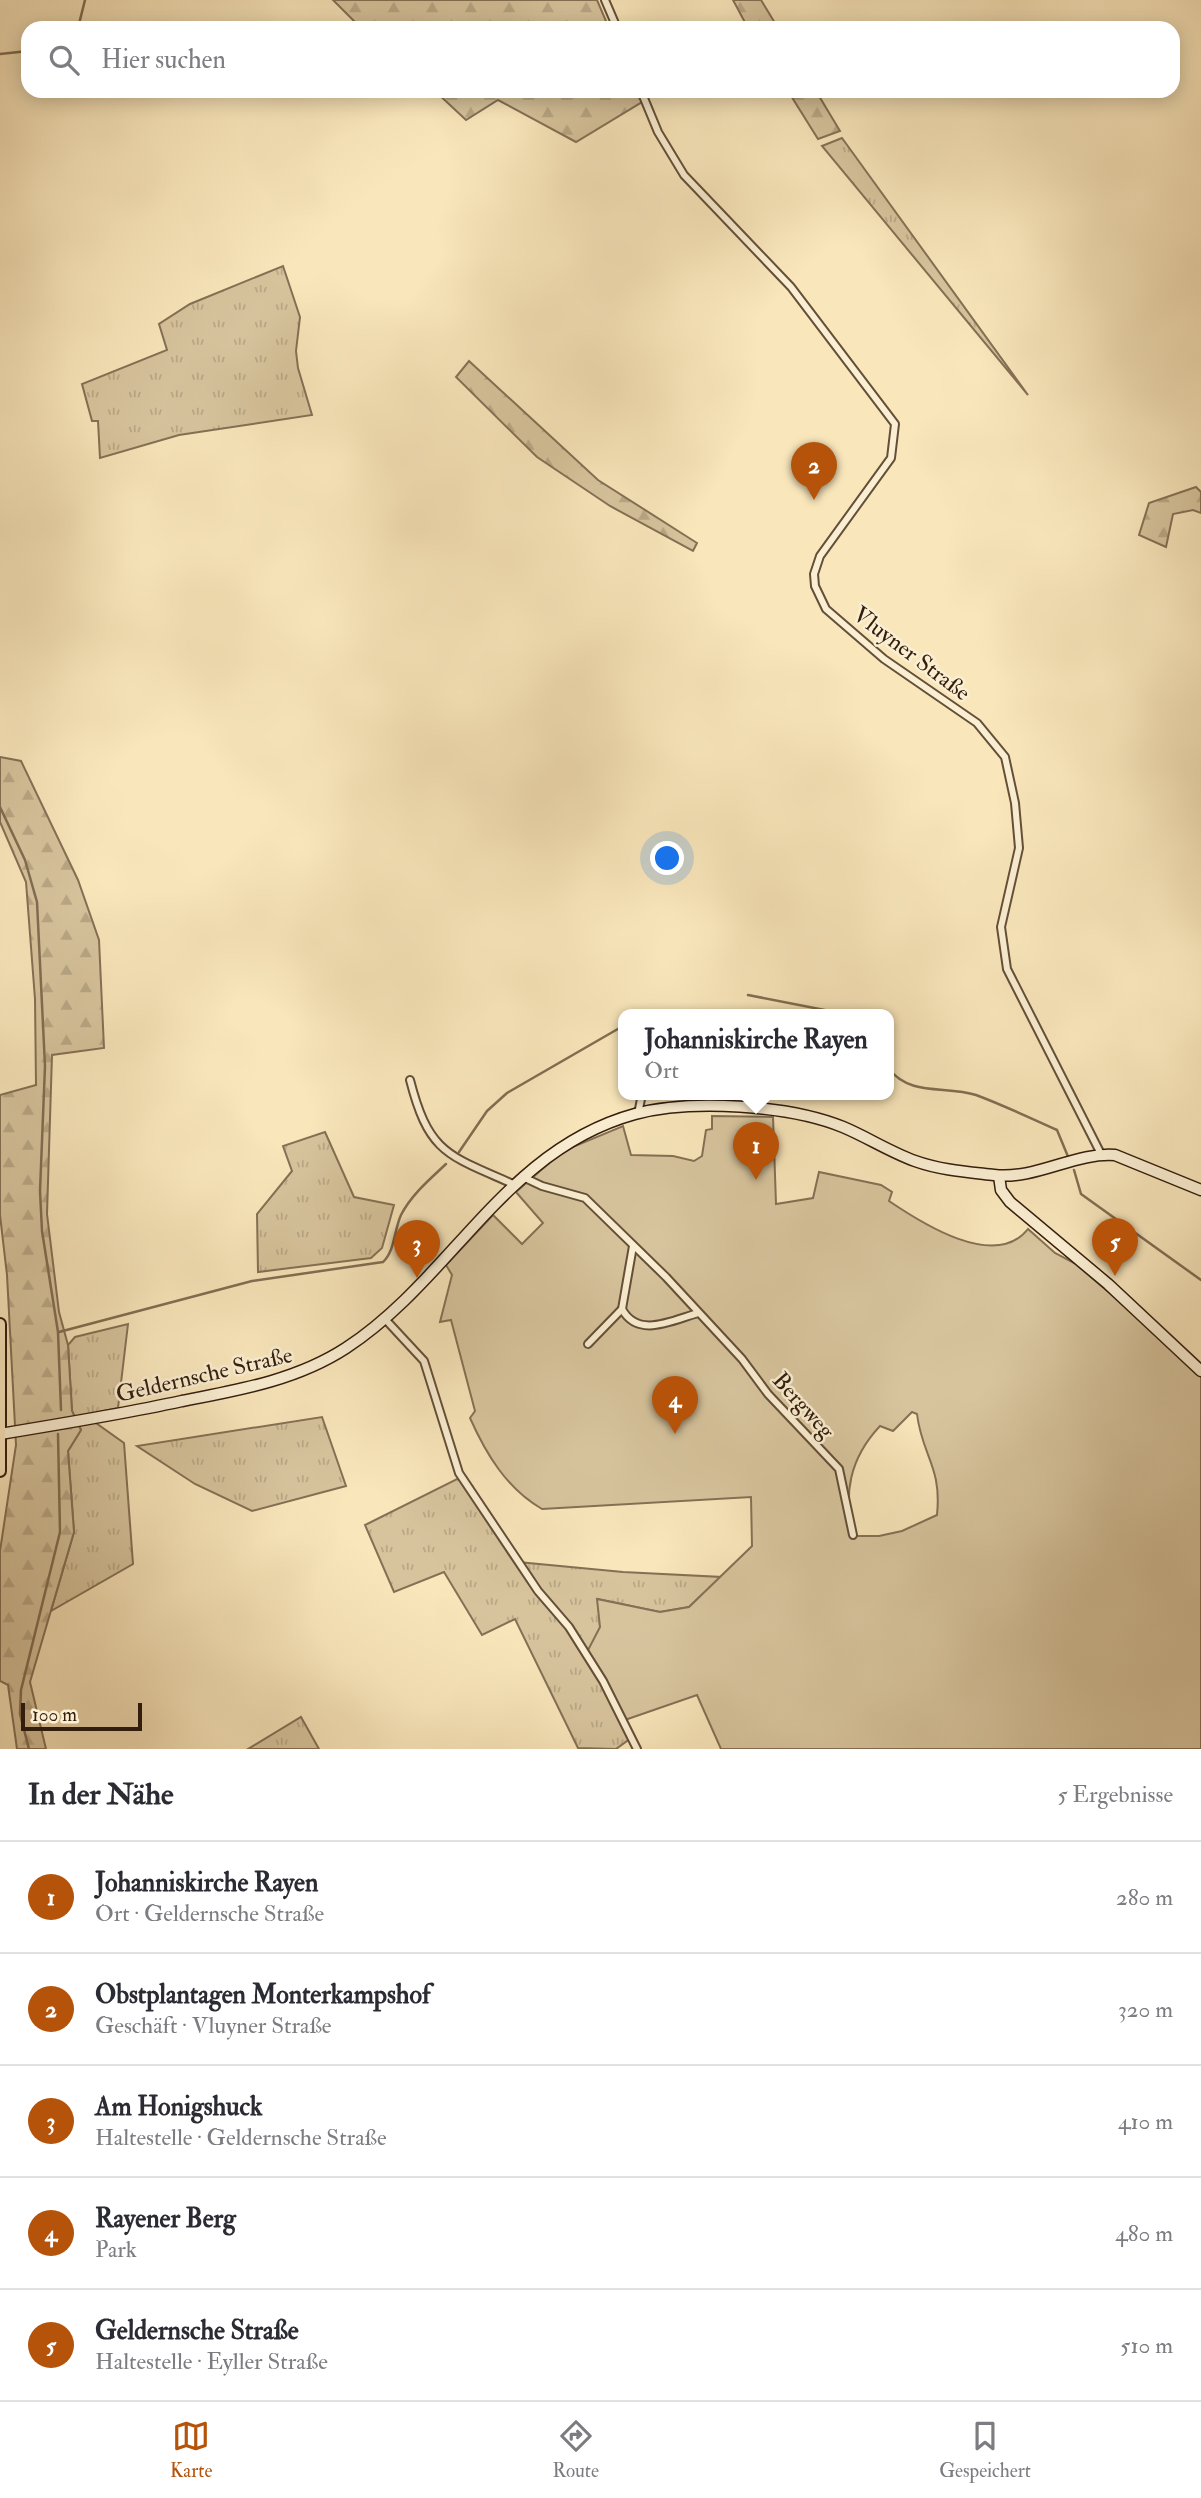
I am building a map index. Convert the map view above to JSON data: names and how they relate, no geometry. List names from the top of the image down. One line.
{"streets":{"main road":["Geldernsche Straße"],"street":["Vluyner Straße","Bergweg"]},"crossings":[["Vluyner Straße","Geldernsche Straße"],["Geldernsche Straße","Bergweg"]],"scale_bar":"100 m","page":{"search":"Hier suchen","pins":["2","1","5","3","4"],"popup":["Johanniskirche Rayen","Ort"],"scale":"100 m","heading":["In der Nähe","5 Ergebnisse"],"list":[{"mark":"1","name":"Johanniskirche Rayen","note":"Ort · Geldernsche Straße","value":"280 m"},{"mark":"2","name":"Obstplantagen Monterkampshof","note":"Geschäft · Vluyner Straße","value":"320 m"},{"mark":"3","name":"Am Honigshuck","note":"Haltestelle · Geldernsche Straße","value":"410 m"},{"mark":"4","name":"Rayener Berg","note":"Park","value":"480 m"},{"mark":"5","name":"Geldernsche Straße","note":"Haltestelle · Eyller Straße","value":"510 m"}],"nav":["Karte","Route","Gespeichert"]}}
